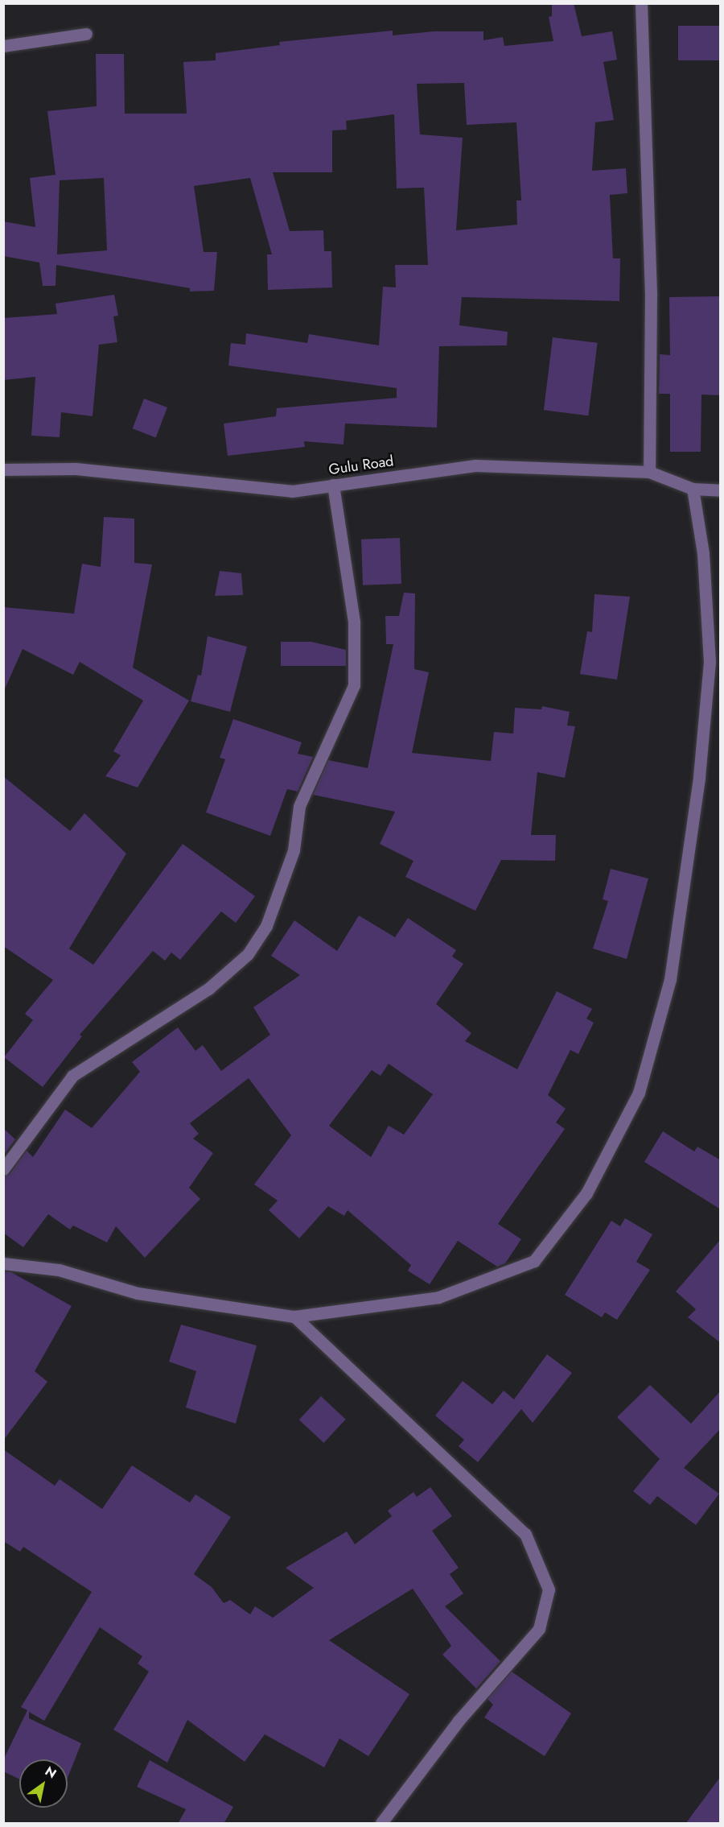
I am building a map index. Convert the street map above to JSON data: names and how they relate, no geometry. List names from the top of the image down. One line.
{"streets":{"street":["Gulu Road"]},"north":"top right"}
